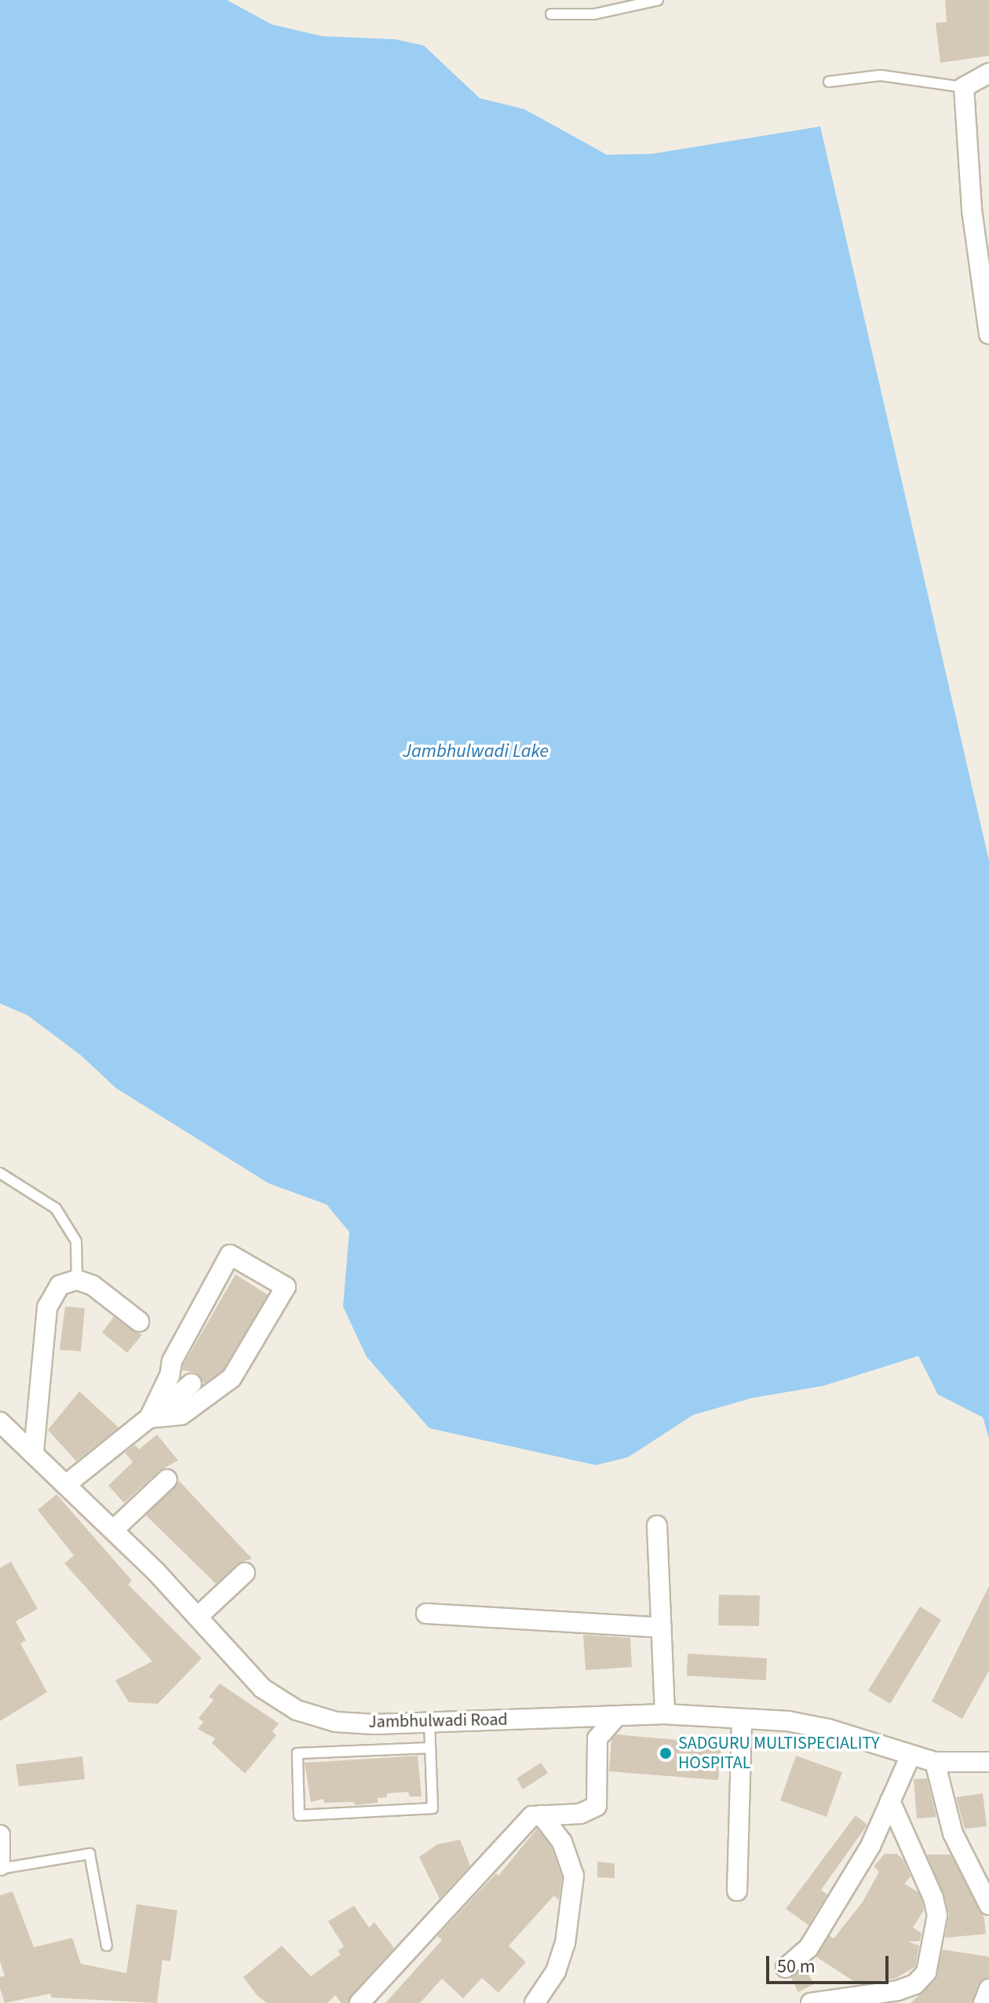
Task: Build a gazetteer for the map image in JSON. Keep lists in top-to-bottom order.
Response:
{
  "streets": {
    "street": ["Jambhulwadi Road"]
  },
  "water": ["Jambhulwadi Lake"],
  "places": ["SADGURU MULTISPECIALITY HOSPITAL"],
  "scale_bar": "50 m"
}
